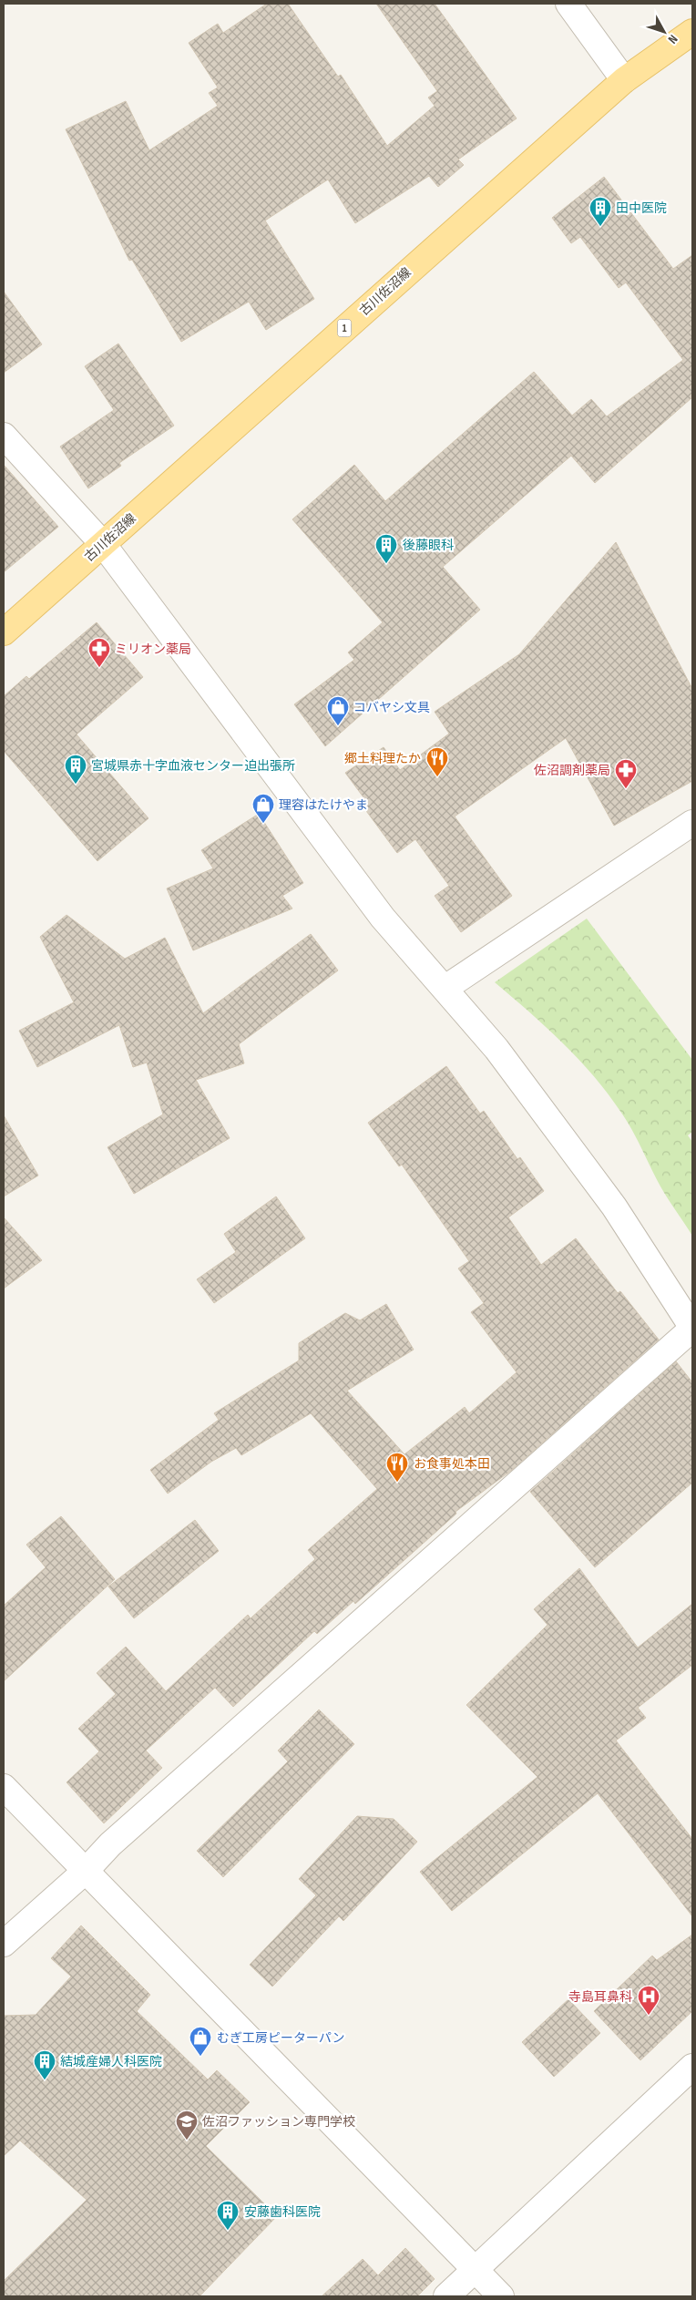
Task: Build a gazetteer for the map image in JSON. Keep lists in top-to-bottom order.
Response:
{
  "streets": {
    "main road": ["古川佐沼線", "1"]
  },
  "places": {
    "building": [
      "田中医院",
      "後藤眼科",
      "宮城県赤十字血液センター迫出張所",
      "結城産婦人科医院",
      "安藤歯科医院"
    ],
    "pharmacy": ["ミリオン薬局", "佐沼調剤薬局"],
    "shop": ["コバヤシ文具", "理容はたけやま", "むぎ工房ピーターパン"],
    "restaurant": ["郷土料理たか", "お食事処本田"],
    "hospital": ["寺島耳鼻科"],
    "school or university": ["佐沼ファッション専門学校"]
  },
  "north": "bottom right"
}
